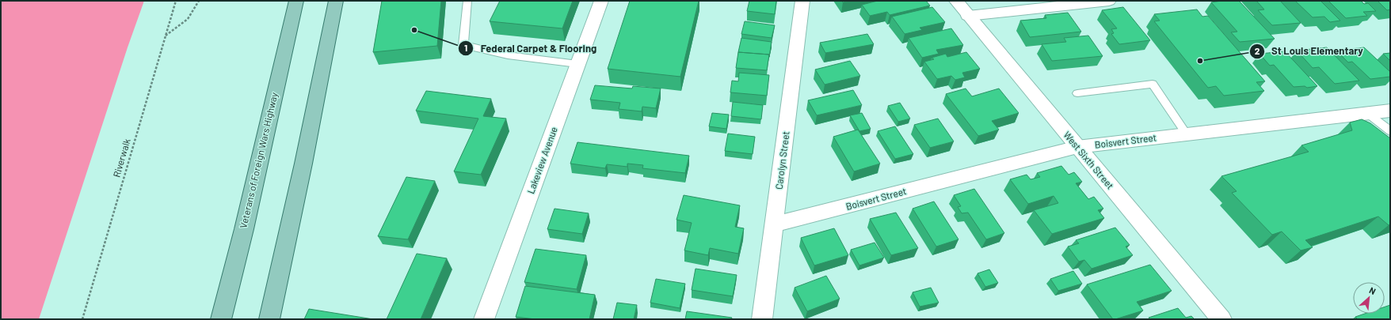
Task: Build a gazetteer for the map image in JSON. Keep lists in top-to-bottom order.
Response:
{
  "streets": {
    "main road": ["Veterans of Foreign Wars Highway"],
    "street": [
      "Boisvert Street",
      "Lakeview Avenue",
      "Carolyn Street",
      "West Sixth Street"
    ],
    "path": ["Riverwalk"]
  },
  "crossings": [
    ["Boisvert Street", "Carolyn Street"],
    ["Boisvert Street", "West Sixth Street"]
  ],
  "places": ["Federal Carpet & Flooring", "St Louis Elementary"],
  "north": "top right"
}
